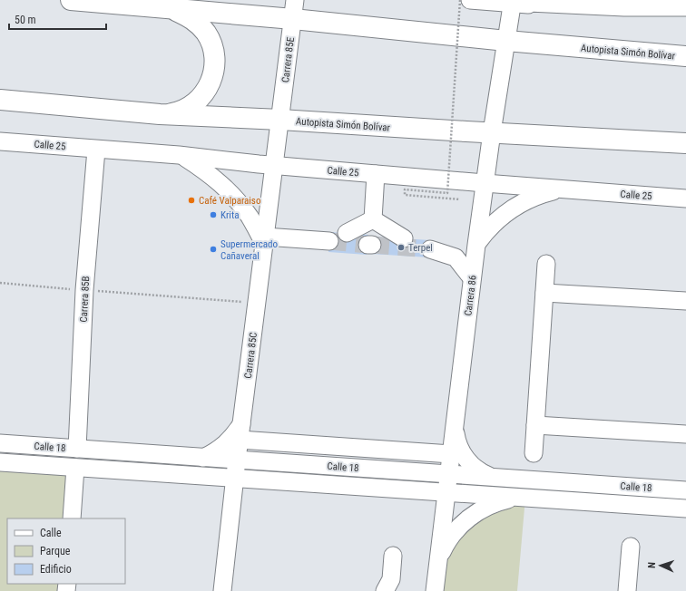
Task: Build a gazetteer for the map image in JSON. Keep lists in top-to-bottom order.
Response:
{
  "streets": {
    "highway": ["Autopista Simón Bolívar"],
    "street": [
      "Carrera 85E",
      "Calle 25",
      "Carrera 86",
      "Carrera 85B",
      "Carrera 85C",
      "Calle 18"
    ]
  },
  "crossings": [
    ["Autopista Simón Bolívar", "Carrera 85E"],
    ["Autopista Simón Bolívar", "Carrera 86"],
    ["Autopista Simón Bolívar", "Carrera 85C"],
    ["Carrera 85E", "Carrera 85C"],
    ["Calle 25", "Carrera 86"],
    ["Calle 25", "Carrera 85B"],
    ["Calle 25", "Carrera 85C"],
    ["Carrera 86", "Calle 18"],
    ["Carrera 85B", "Calle 18"],
    ["Carrera 85C", "Calle 18"]
  ],
  "places": [
    "Café Valparaiso",
    "Krita",
    "Terpel",
    "Supermercado Cañaveral"
  ],
  "legend": ["Calle", "Parque", "Edificio"],
  "scale_bar": "50 m",
  "north": "left"
}
